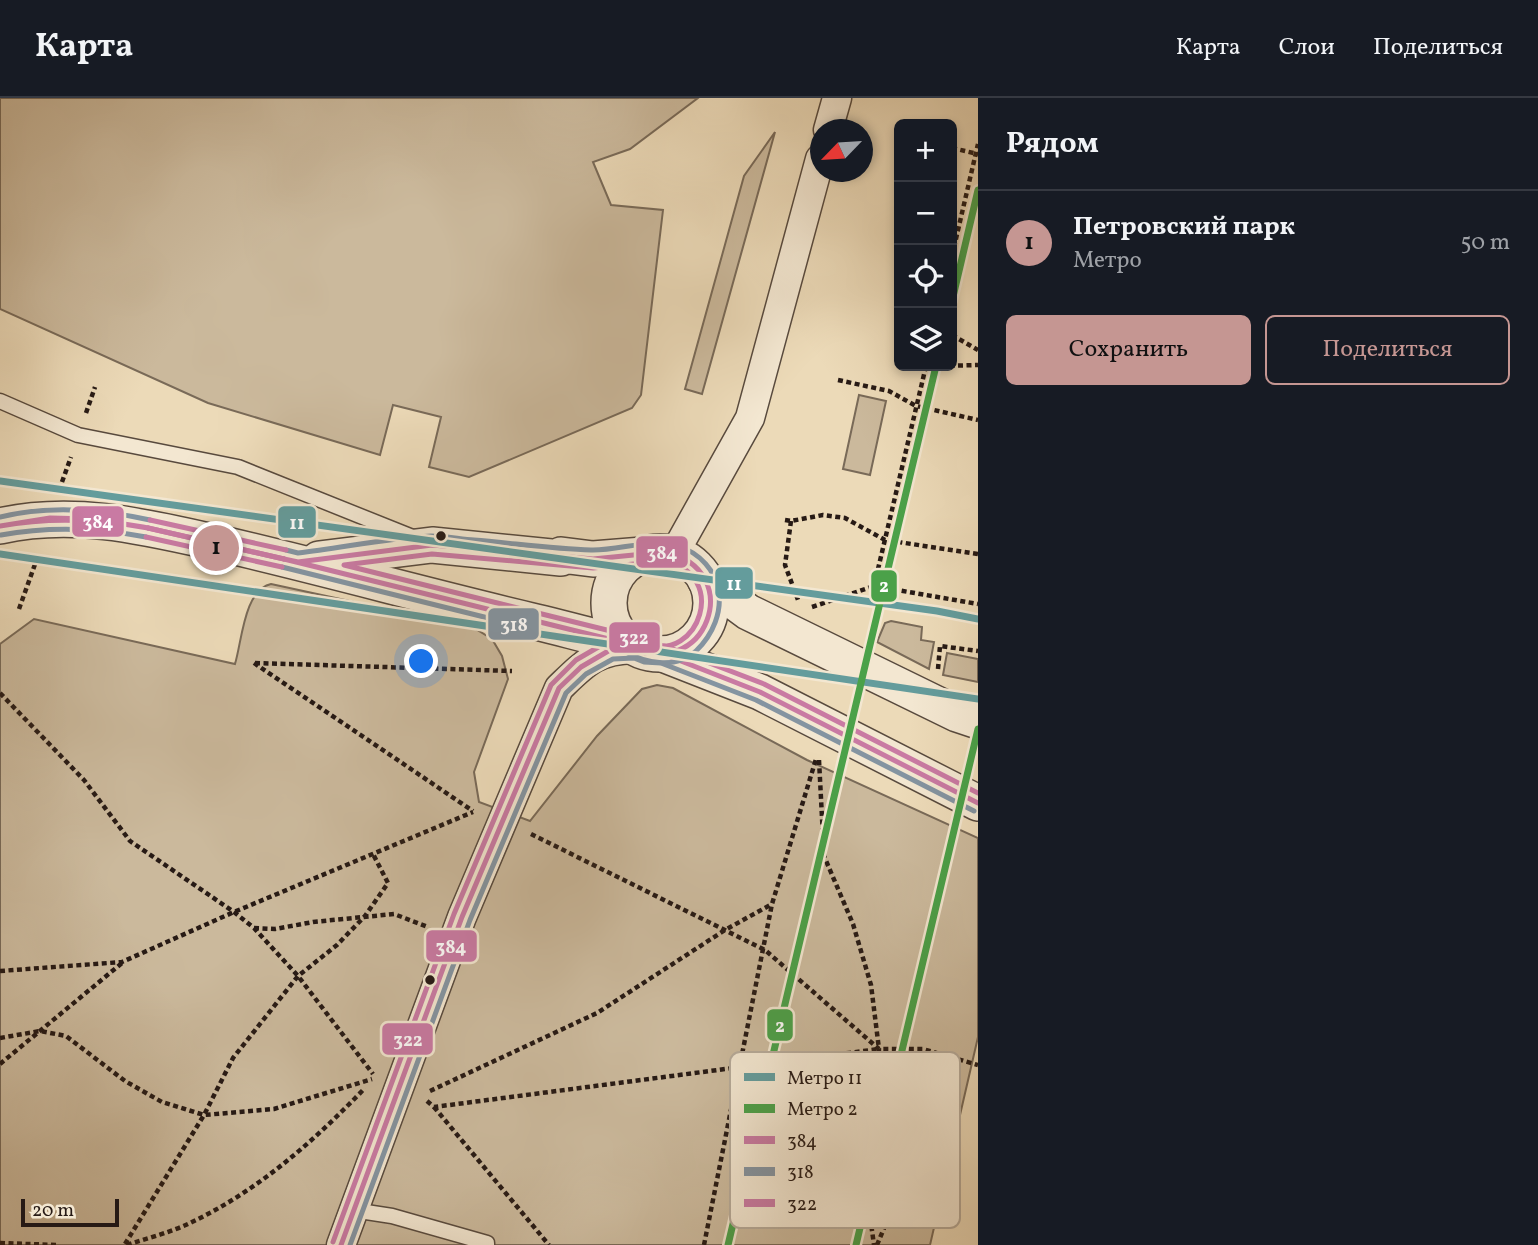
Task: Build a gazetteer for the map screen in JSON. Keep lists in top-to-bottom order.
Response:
{
  "lines": [
    "metro line 2",
    "metro line 11",
    "transit line 318",
    "transit line 384",
    "transit line 322"
  ],
  "legend": [
    "Метро 11",
    "Метро 2",
    "384",
    "318",
    "322"
  ],
  "scale_bar": "20 m",
  "north": "bottom left",
  "page": {
    "header": "Карта",
    "nav": ["Карта", "Слои", "Поделиться"],
    "heading": "Рядом",
    "map_buttons": ["+", "−"],
    "list": [
      {
        "mark": "1",
        "name": "Петровский парк",
        "note": "Метро",
        "value": "50 m"
      }
    ],
    "buttons": ["Сохранить", "Поделиться"],
    "pins": "1",
    "scale": "20 m"
  }
}
